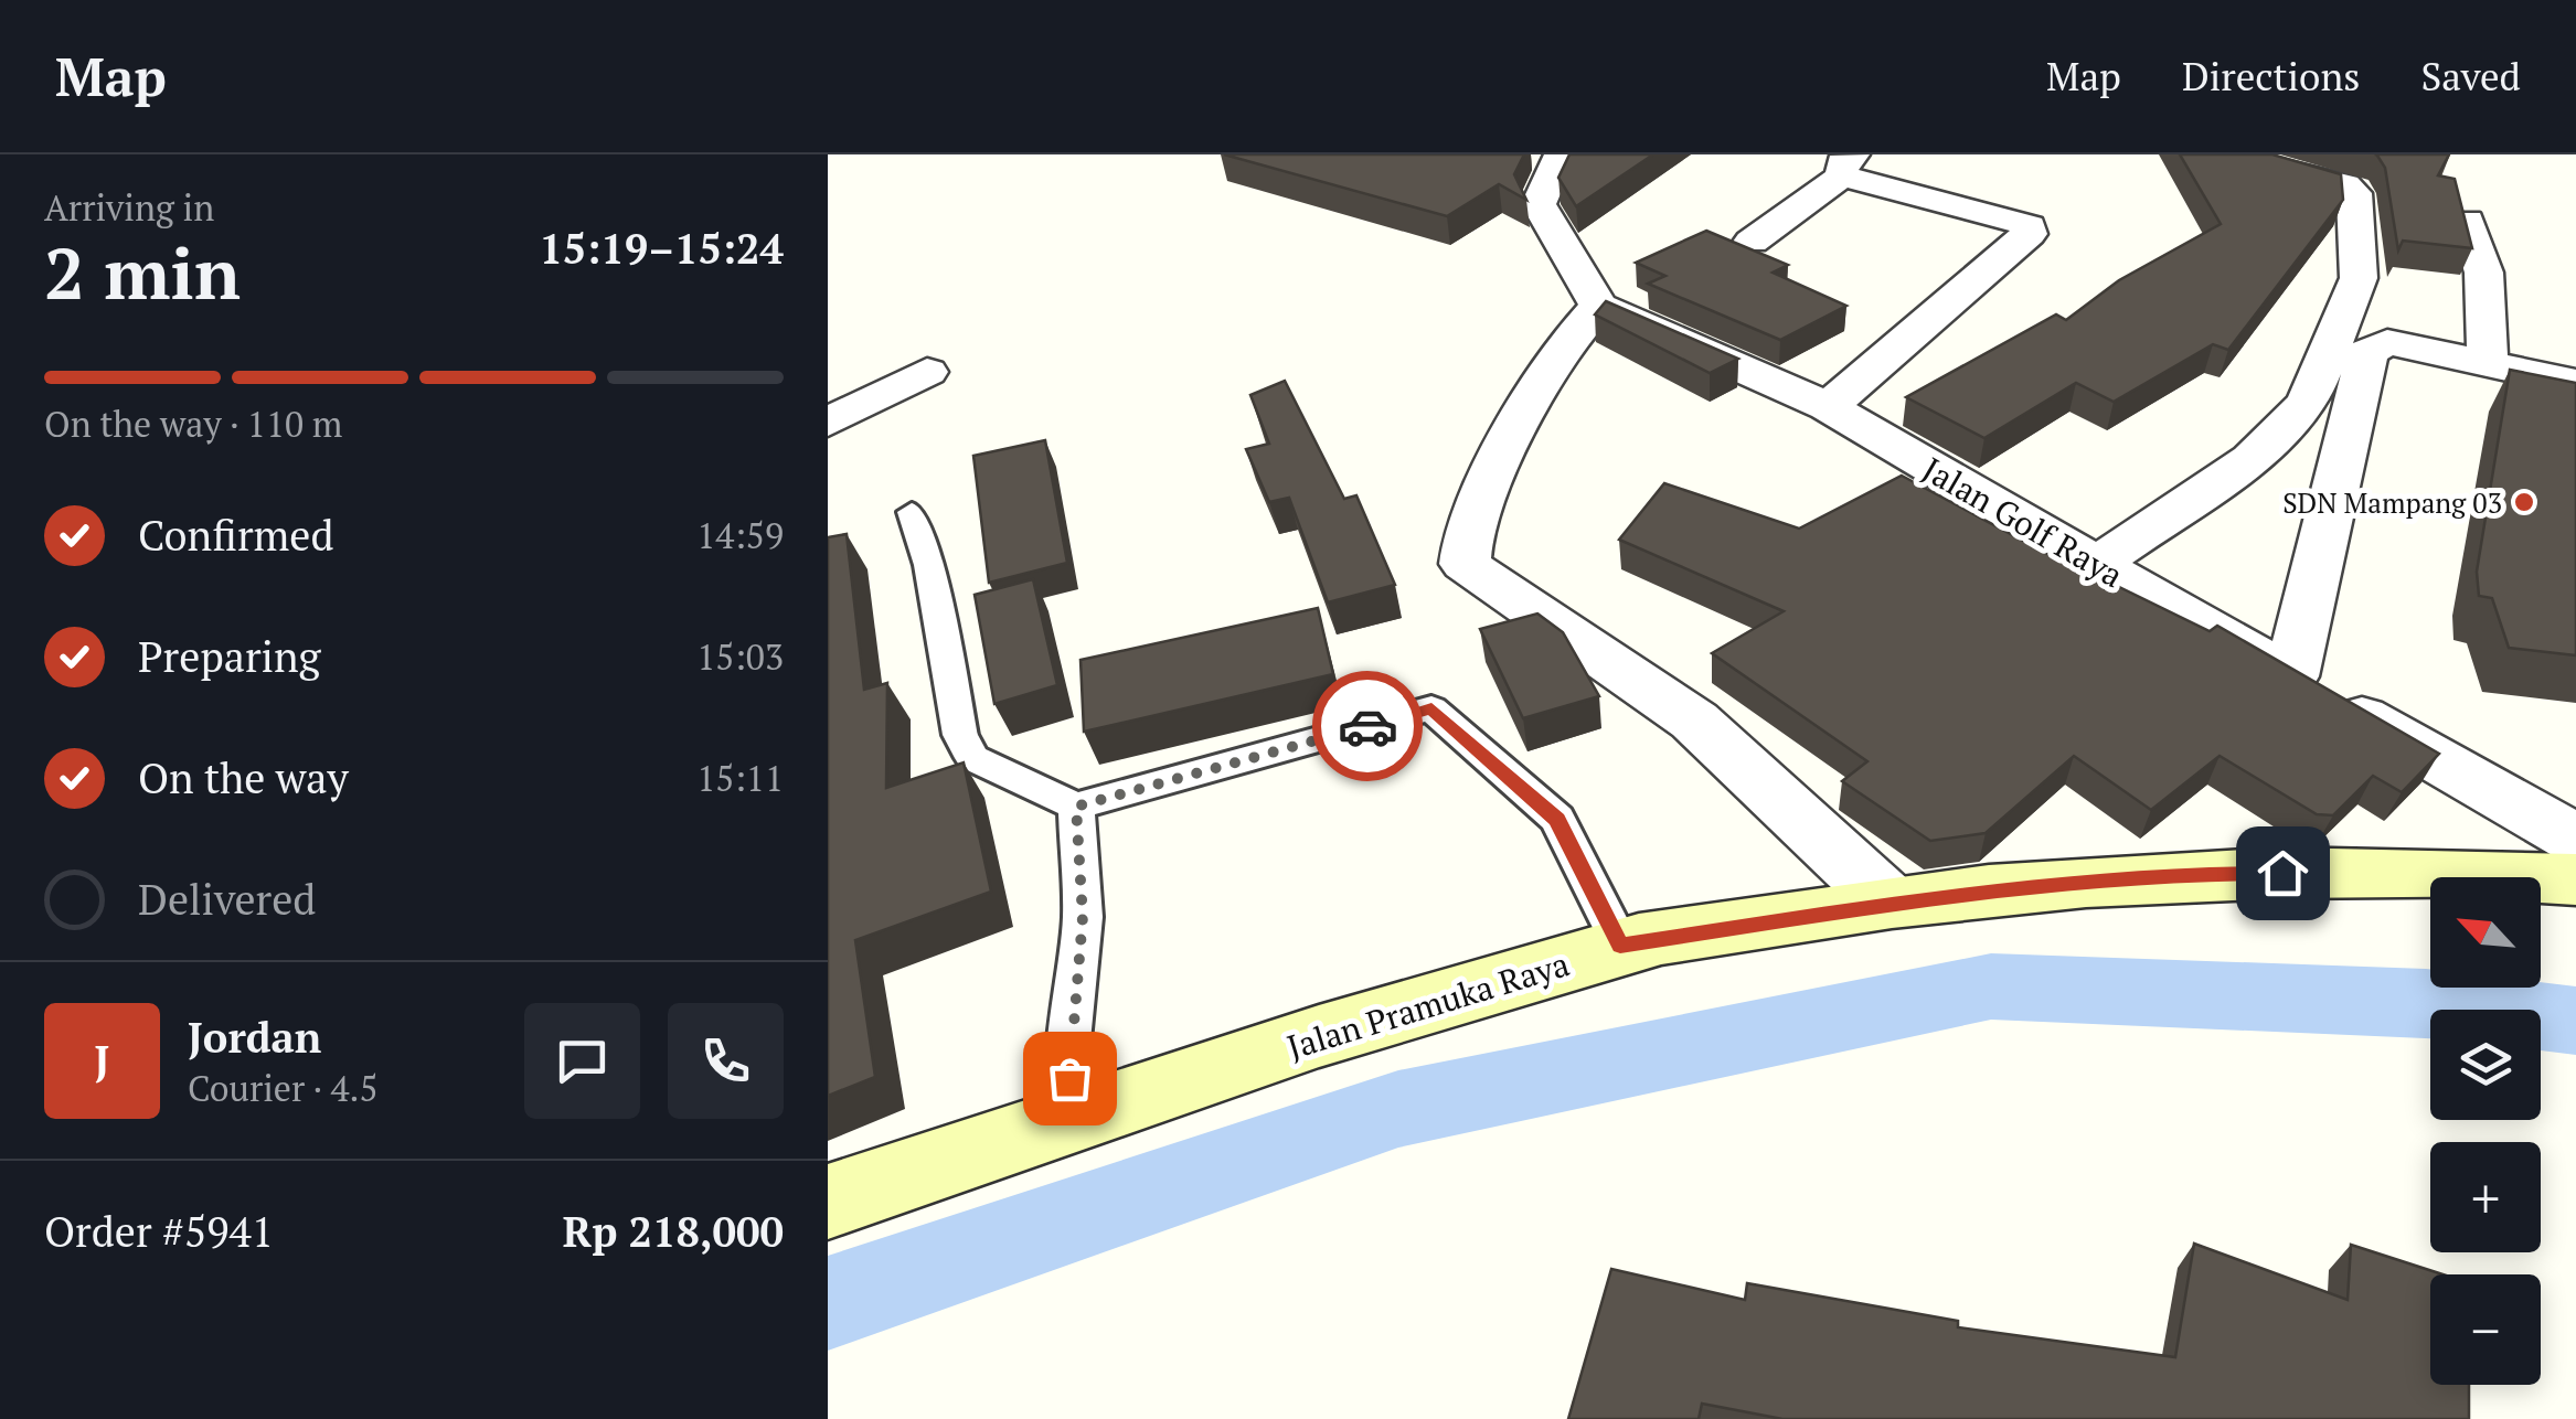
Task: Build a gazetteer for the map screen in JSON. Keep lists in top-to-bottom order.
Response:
{
  "streets": {
    "street": ["Jalan Golf Raya", "Jalan Pramuka Raya"]
  },
  "places": ["SDN Mampang 03"],
  "north": "top left",
  "page": {
    "header": "Map",
    "nav": ["Map", "Directions", "Saved"],
    "heading": ["2 min", "Arriving in", "15:19–15:24"],
    "panel": [
      "Jordan",
      "Courier · 4.5",
      "Order #5941",
      "Rp 218,000"
    ],
    "bar": "On the way · 110 m",
    "list": [
      ["Confirmed", "14:59"],
      ["Preparing", "15:03"],
      ["On the way", "15:11"],
      "Delivered"
    ],
    "map_buttons": ["+", "−"],
    "round": "J"
  }
}
